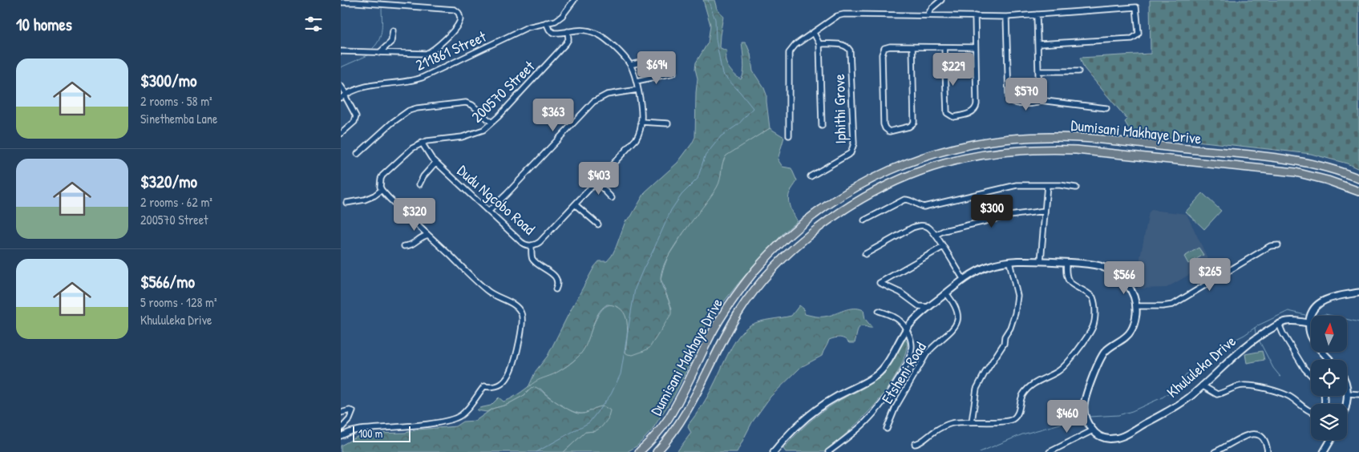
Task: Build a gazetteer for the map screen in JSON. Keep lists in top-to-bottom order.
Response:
{
  "streets": {
    "main road": ["Dumisani Makhaye Drive"],
    "street": [
      "211861 Street",
      "200570 Street",
      "Iphithi Grove",
      "Dudu Ngcobo Road",
      "Khululeka Drive",
      "Etsheni Road"
    ]
  },
  "crossings": [
    ["211861 Street", "Dudu Ngcobo Road"],
    ["200570 Street", "Dudu Ngcobo Road"]
  ],
  "scale_bar": "100 m",
  "north": "top",
  "page": {
    "heading": "10 homes",
    "list": [
      {
        "name": "$300/mo",
        "note": "2 rooms · 58 m² · Sinethemba Lane"
      },
      {
        "name": "$320/mo",
        "note": "2 rooms · 62 m² · 200570 Street"
      },
      {
        "name": "$566/mo",
        "note": "5 rooms · 128 m² · Khululeka Drive"
      }
    ],
    "price": [
      "$694",
      "$229",
      "$570",
      "$363",
      "$403",
      "$300",
      "$320",
      "$265",
      "$566",
      "$460"
    ],
    "scale": "100 m"
  }
}
